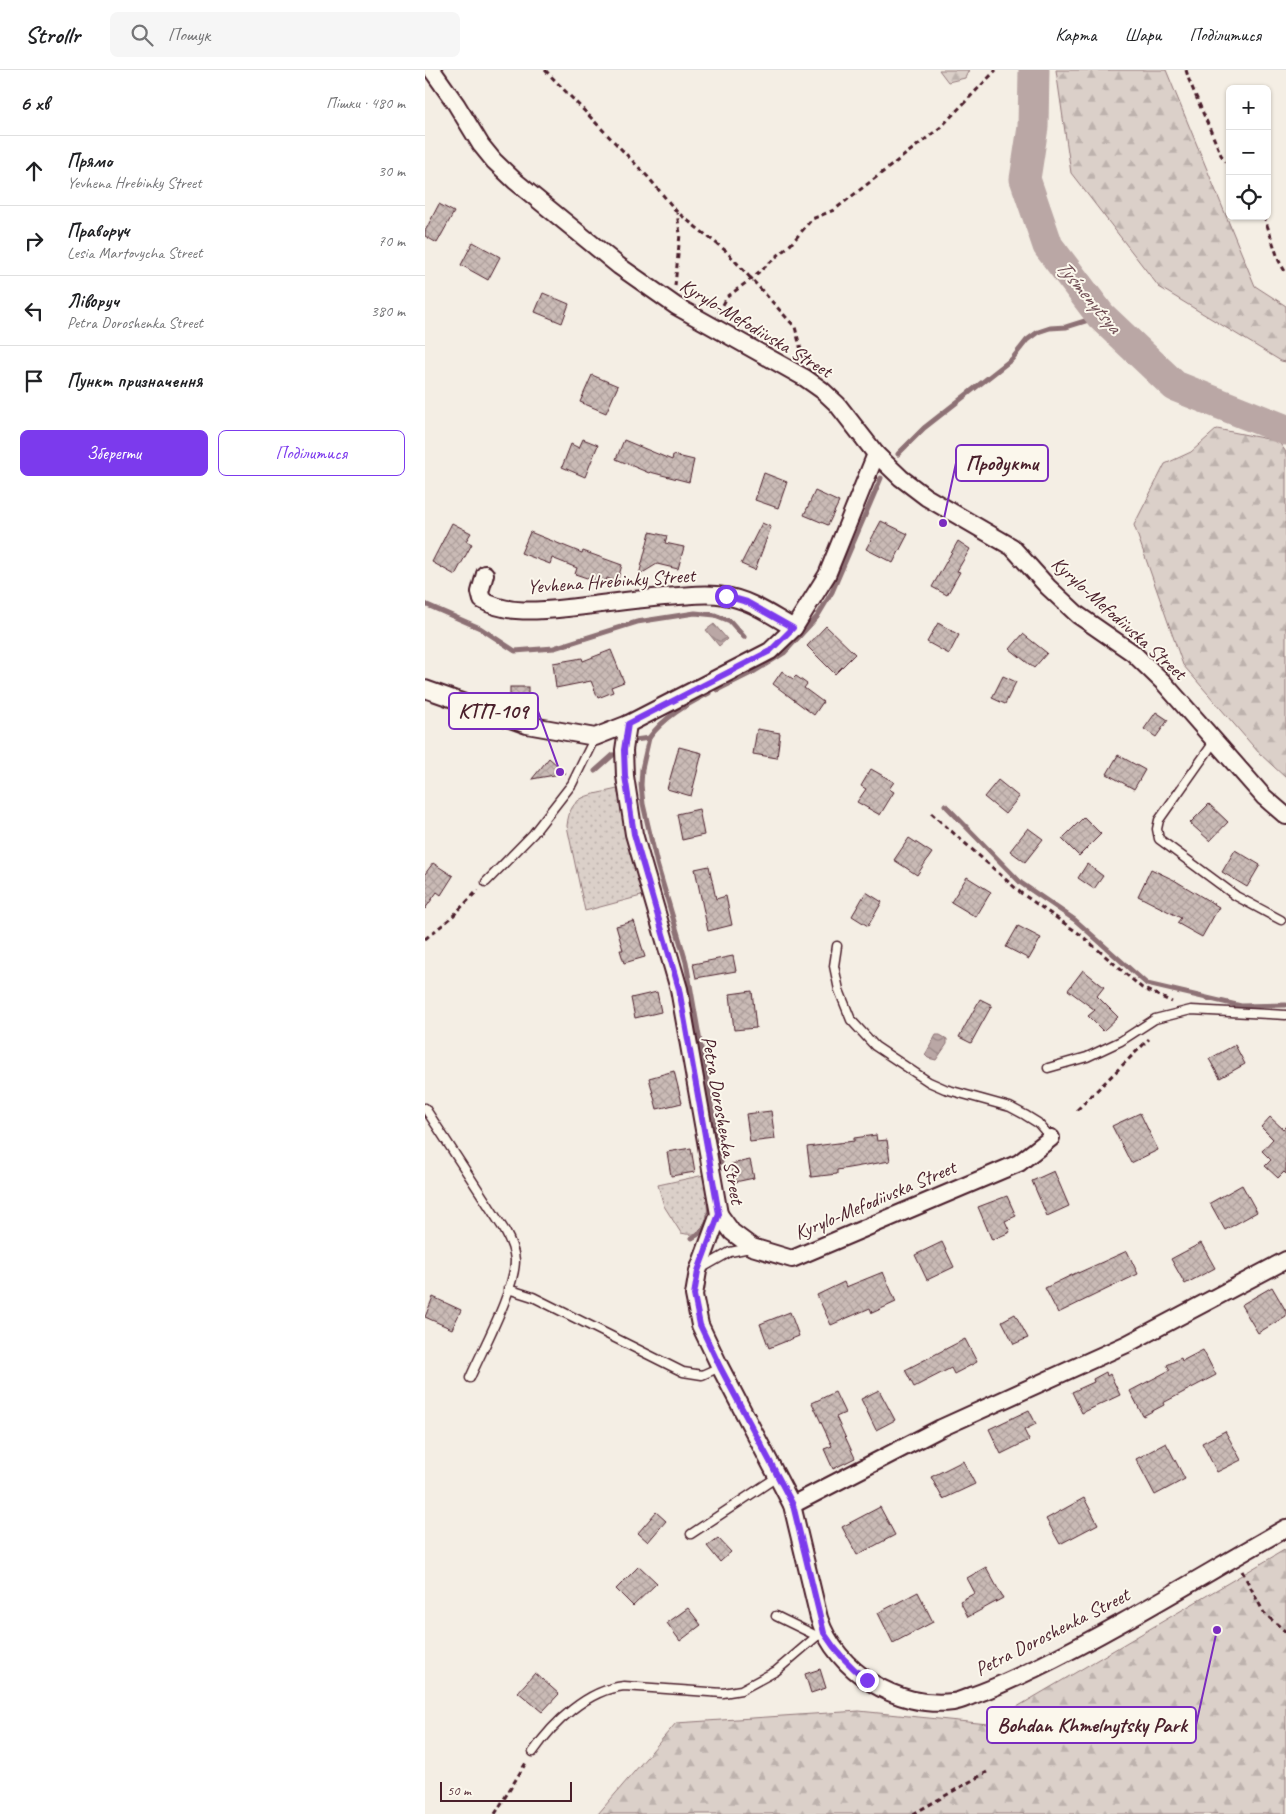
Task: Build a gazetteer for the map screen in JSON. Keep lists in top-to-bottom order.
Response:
{
  "streets": {
    "street": ["Kyrylo-Mefodiivska Street", "Yevhena Hrebinky Street", "Petra Doroshenka Street"]
  },
  "crossings": [
    ["Kyrylo-Mefodiivska Street", "Petra Doroshenka Street"]
  ],
  "water": ["Tyśmenytsya"],
  "places": ["Продукти", "КТП-109", "Bohdan Khmelnytsky Park"],
  "scale_bar": "50 m",
  "page": {
    "header": "Strollr",
    "search": "Пошук",
    "nav": ["Карта", "Шари", "Поділитися"],
    "heading": ["6 хв", "Пішки · 480 m"],
    "map_buttons": ["+", "−"],
    "list": [
      ["Прямо", "Yevhena Hrebinky Street", "30 m"],
      ["Праворуч", "Lesia Martovycha Street", "70 m"],
      ["Ліворуч", "Petra Doroshenka Street", "380 m"],
      "Пункт призначення"
    ],
    "buttons": ["Зберегти", "Поділитися"],
    "scale": "50 m"
  }
}
